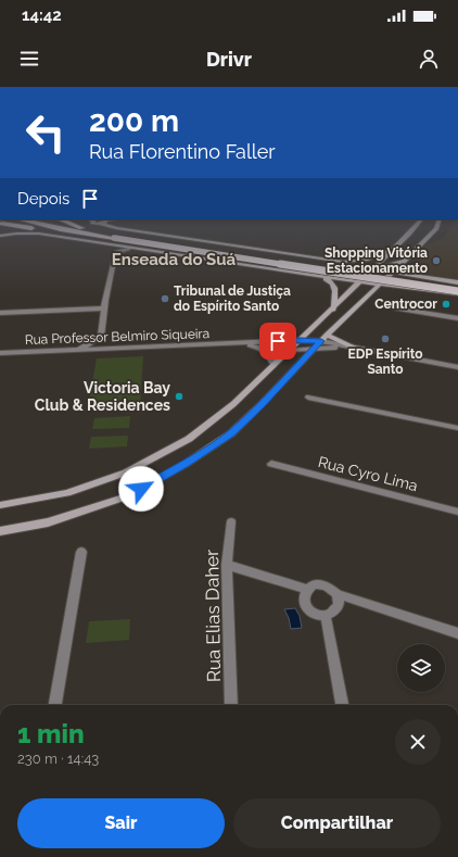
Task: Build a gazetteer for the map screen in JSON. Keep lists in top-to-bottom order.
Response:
{
  "streets": {
    "street": ["Rua Professor Belmiro Siqueira", "Rua Cyro Lima", "Rua Elias Daher"]
  },
  "districts": ["Enseada do Suá"],
  "places": [
    "Shopping Vitória Estacionamento",
    "Tribunal de Justiça do Espírito Santo",
    "Centrocor",
    "EDP Espírito Santo",
    "Victoria Bay Club & Residences"
  ],
  "page": {
    "status": "14:42",
    "header": "Drivr",
    "turn": ["200 m", "Rua Florentino Faller"],
    "then": "Depois",
    "heading": ["1 min", "230 m · 14:43"],
    "buttons": ["Sair", "Compartilhar"]
  }
}
